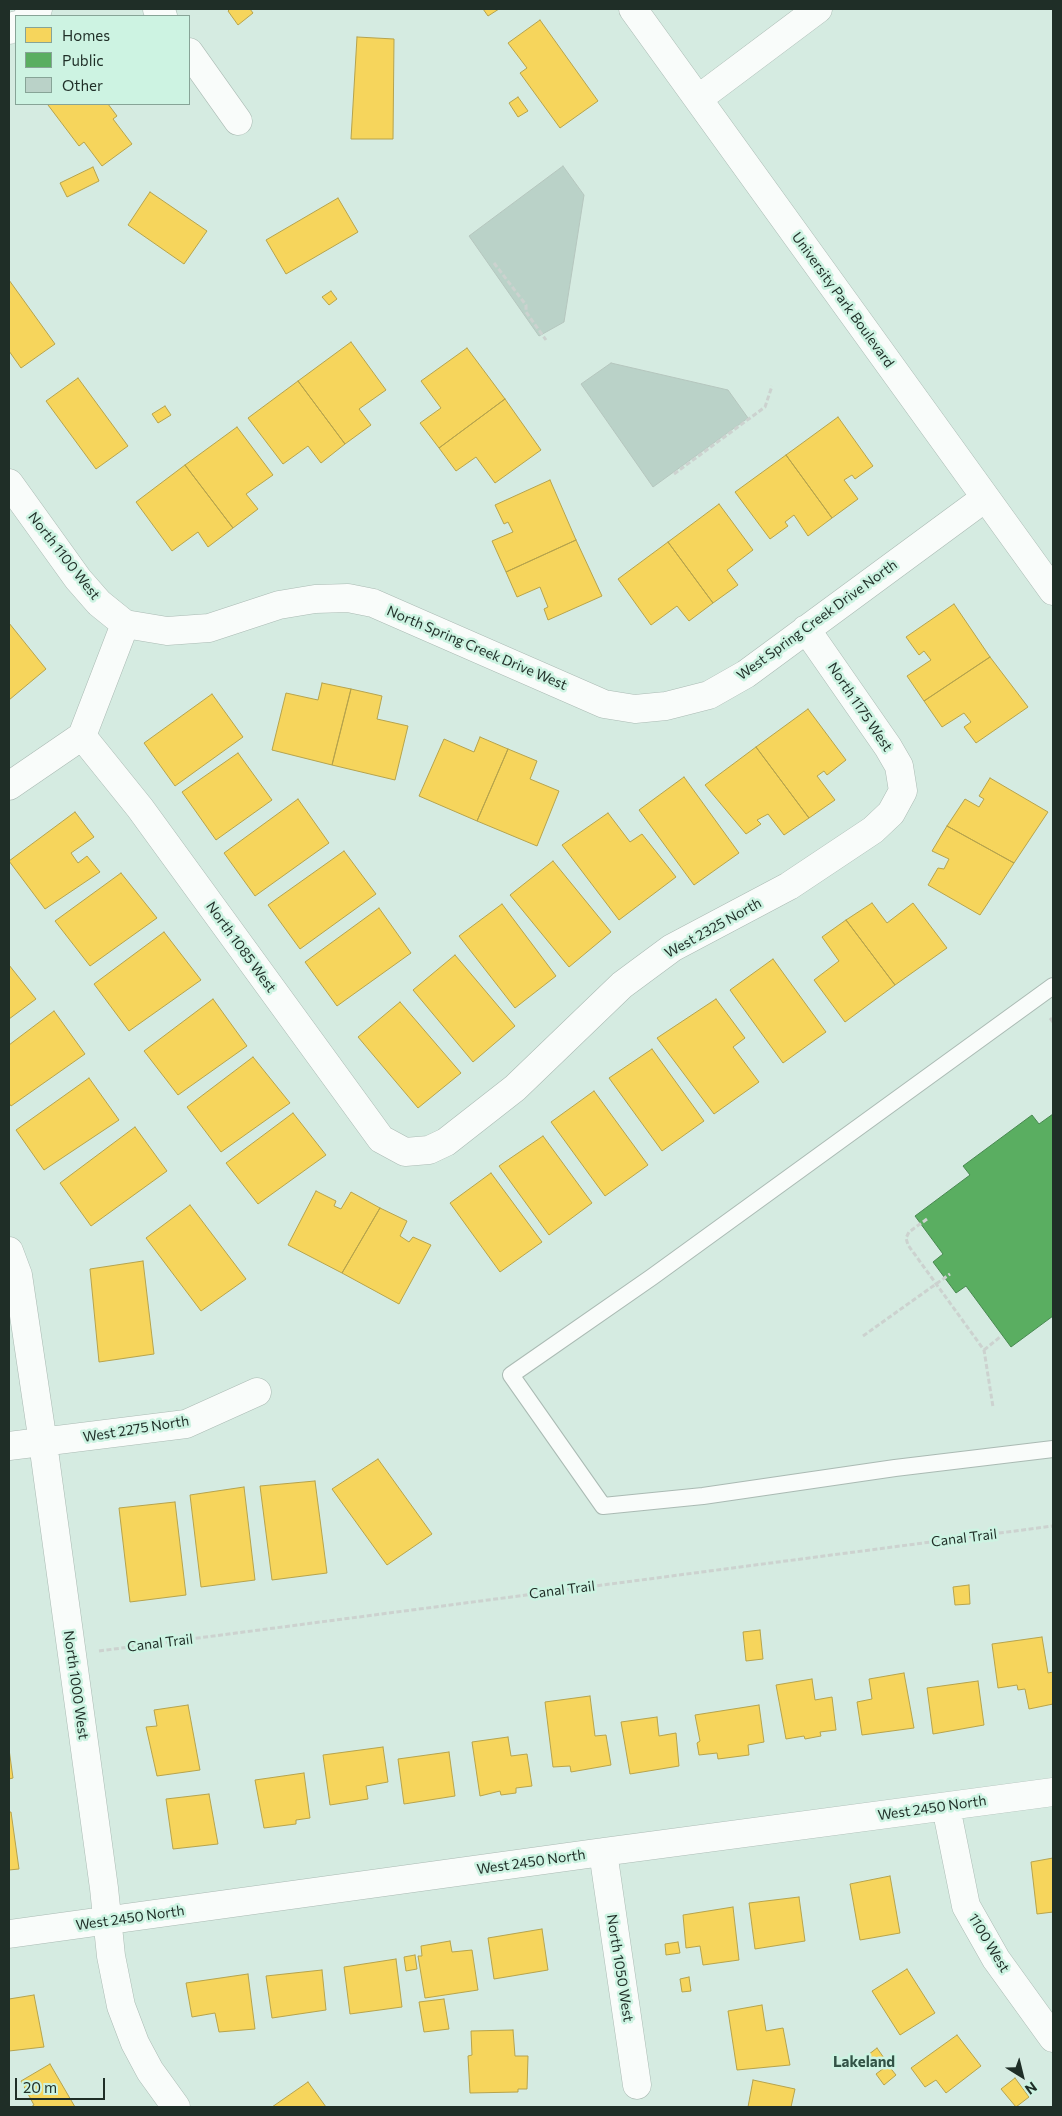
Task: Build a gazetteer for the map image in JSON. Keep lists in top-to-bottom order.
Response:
{
  "streets": {
    "street": [
      "University Park Boulevard",
      "North 1100 West",
      "West Spring Creek Drive North",
      "North Spring Creek Drive West",
      "North 1175 West",
      "West 2325 North",
      "North 1085 West",
      "West 2275 North",
      "North 1000 West",
      "West 2450 North",
      "1100 West",
      "North 1050 West"
    ],
    "path": ["Canal Trail"]
  },
  "crossings": [
    ["University Park Boulevard", "West Spring Creek Drive North"],
    ["North 1100 West", "North Spring Creek Drive West"],
    ["West Spring Creek Drive North", "North Spring Creek Drive West"],
    ["West Spring Creek Drive North", "North 1175 West"],
    ["North 1175 West", "West 2325 North"],
    ["West 2325 North", "North 1085 West"],
    ["West 2275 North", "North 1000 West"],
    ["Canal Trail", "North 1000 West"],
    ["North 1000 West", "West 2450 North"],
    ["West 2450 North", "1100 West"],
    ["West 2450 North", "North 1050 West"]
  ],
  "districts": ["Lakeland"],
  "legend": ["Homes", "Public", "Other"],
  "scale_bar": "20 m",
  "north": "bottom right"
}
